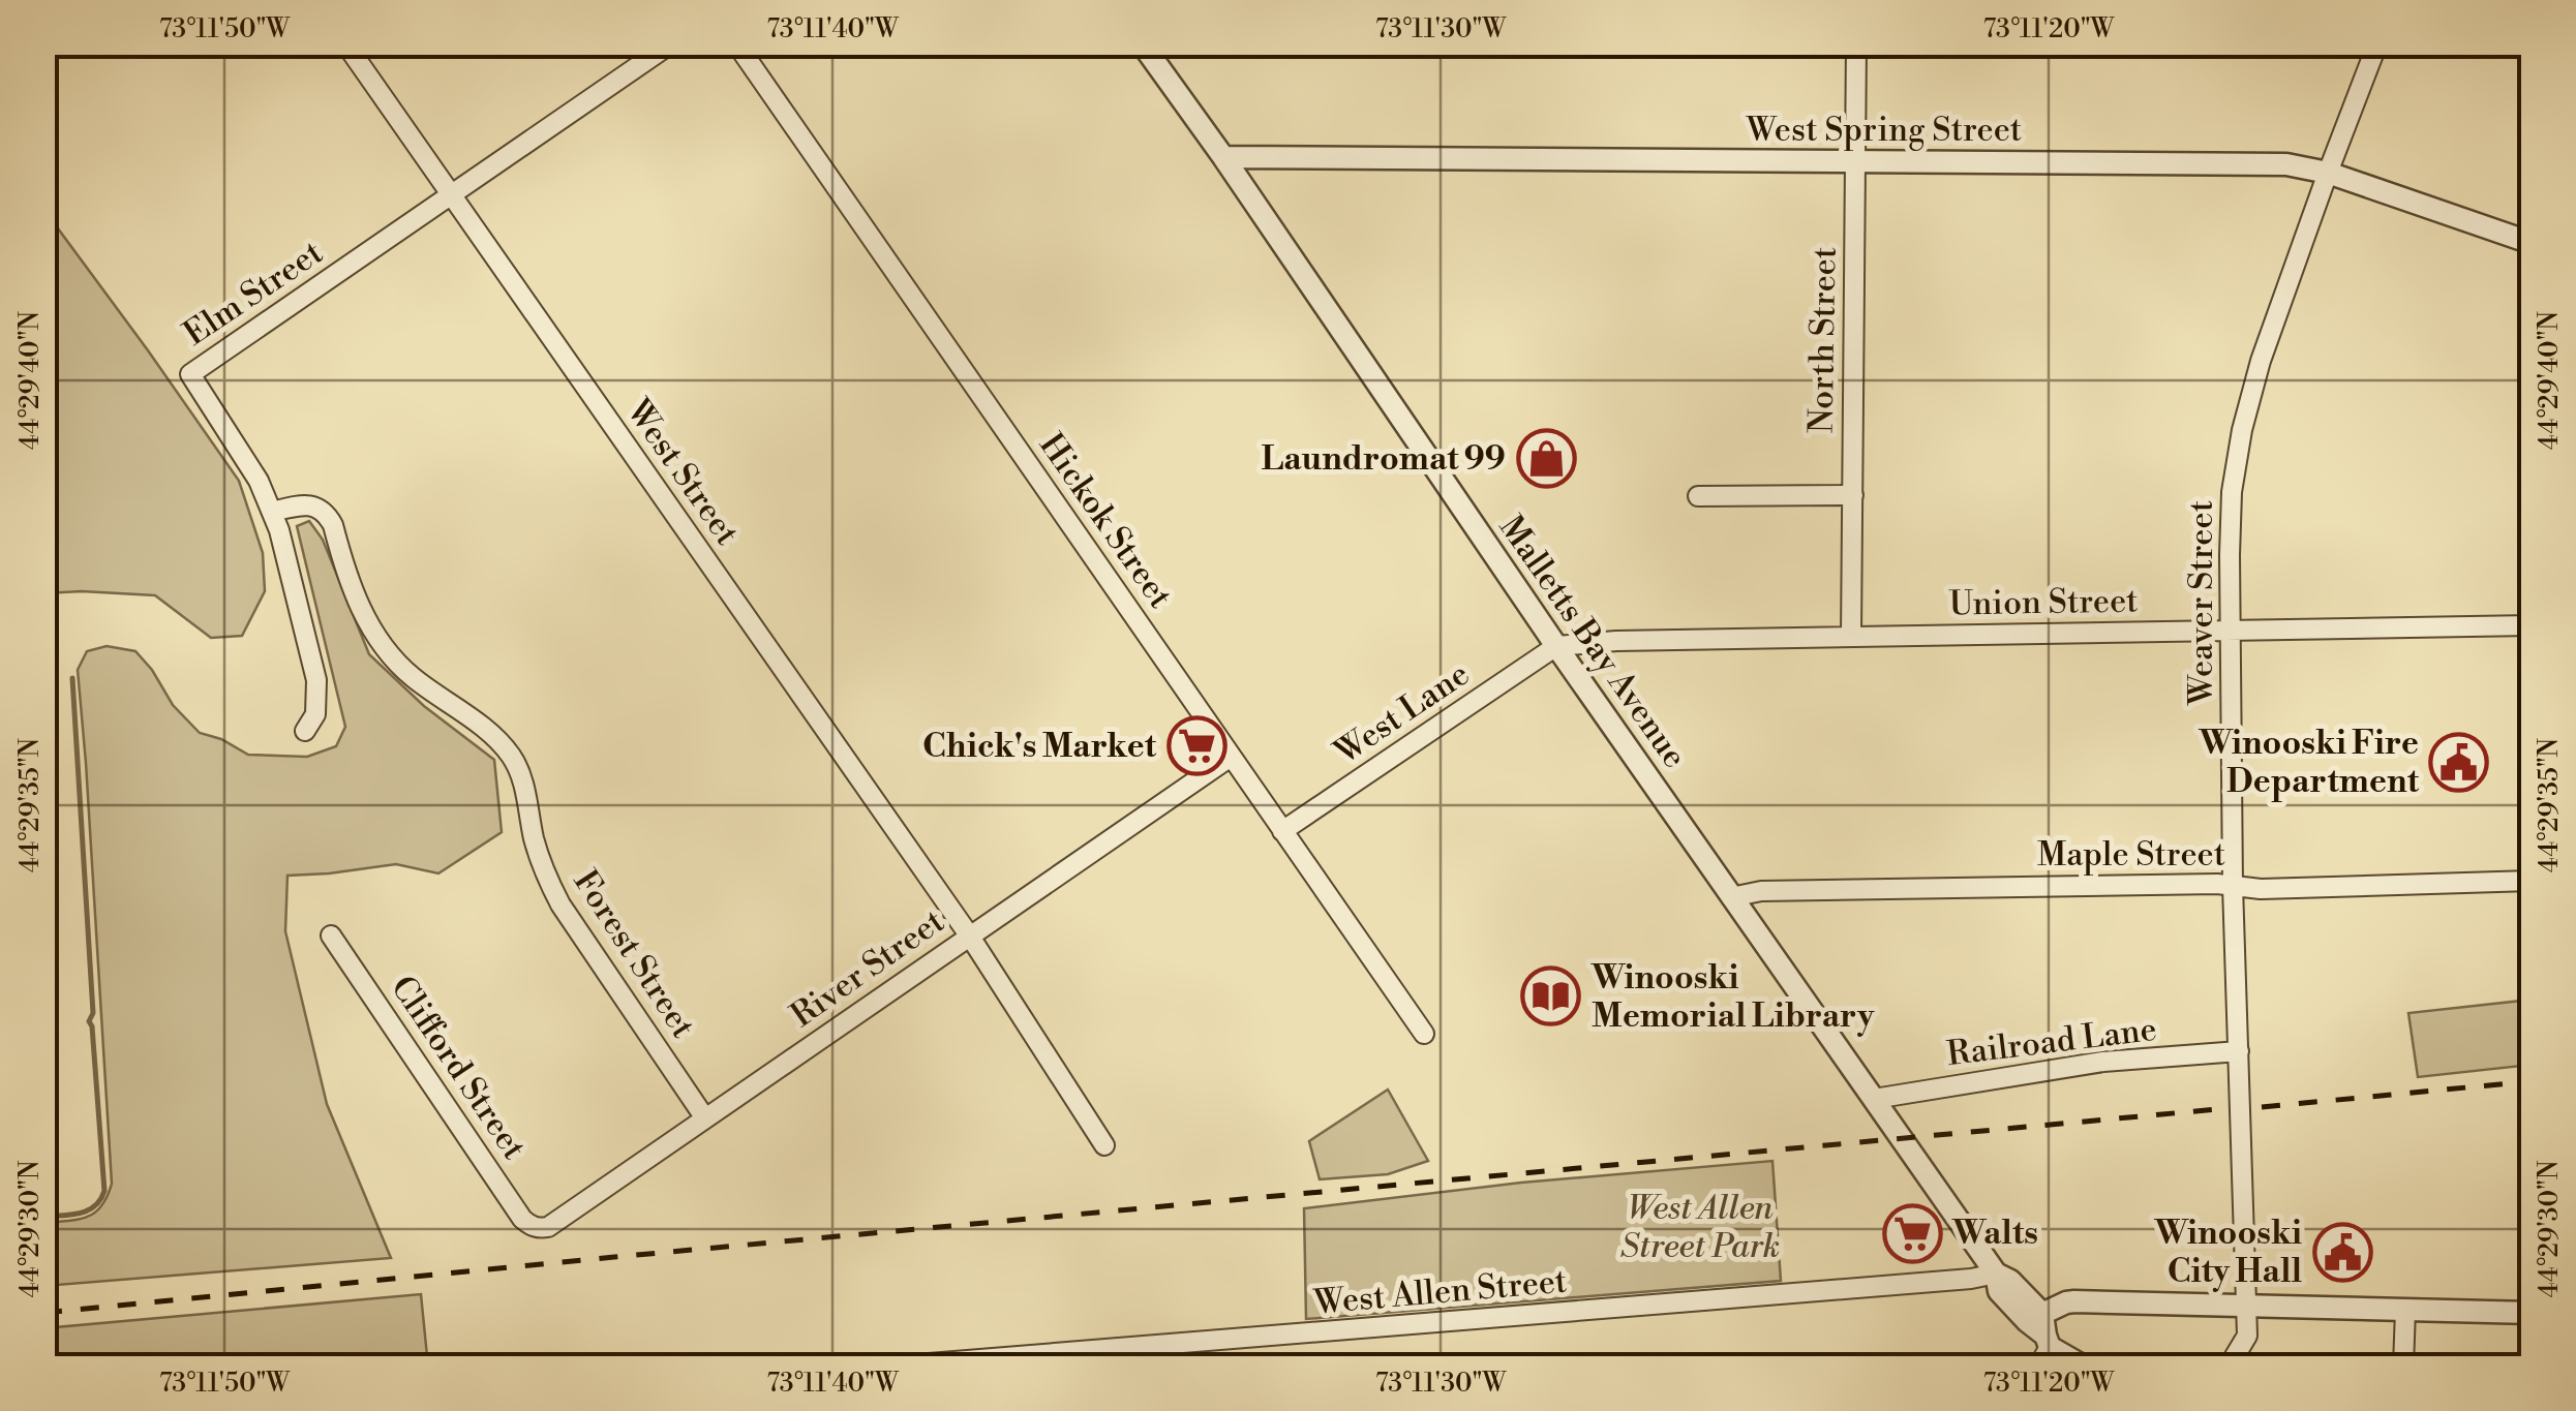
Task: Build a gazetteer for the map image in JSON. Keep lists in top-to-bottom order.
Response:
{
  "streets": {
    "street": [
      "West Spring Street",
      "Elm Street",
      "North Street",
      "West Street",
      "Hickok Street",
      "Union Street",
      "Weaver Street",
      "Malletts Bay Avenue",
      "West Lane",
      "Maple Street",
      "Forest Street",
      "River Street",
      "Railroad Lane",
      "Clifford Street",
      "West Allen Street"
    ]
  },
  "crossings": [
    ["West Spring Street", "North Street"],
    ["West Spring Street", "Weaver Street"],
    ["West Spring Street", "Malletts Bay Avenue"],
    ["Elm Street", "West Street"],
    ["Elm Street", "Forest Street"],
    ["North Street", "Union Street"],
    ["West Street", "River Street"],
    ["Hickok Street", "West Lane"],
    ["Hickok Street", "River Street"],
    ["Union Street", "Weaver Street"],
    ["Union Street", "Malletts Bay Avenue"],
    ["Union Street", "West Lane"],
    ["Weaver Street", "Maple Street"],
    ["Weaver Street", "Railroad Lane"],
    ["Malletts Bay Avenue", "West Lane"],
    ["Malletts Bay Avenue", "Maple Street"],
    ["Malletts Bay Avenue", "Railroad Lane"],
    ["Malletts Bay Avenue", "West Allen Street"],
    ["Forest Street", "River Street"],
    ["River Street", "Clifford Street"]
  ],
  "parks": ["West Allen Street Park"],
  "places": {
    "shop": ["Laundromat 99"],
    "supermarket": ["Chick's Market", "Walts"],
    "public building": ["Winooski Fire Department", "Winooski City Hall"],
    "library": ["Winooski Memorial Library"]
  },
  "coordinates": [
    "73°11'50\"W",
    "73°11'40\"W",
    "73°11'30\"W",
    "73°11'20\"W",
    "44°29'40\"N",
    "44°29'35\"N",
    "44°29'30\"N"
  ]
}
